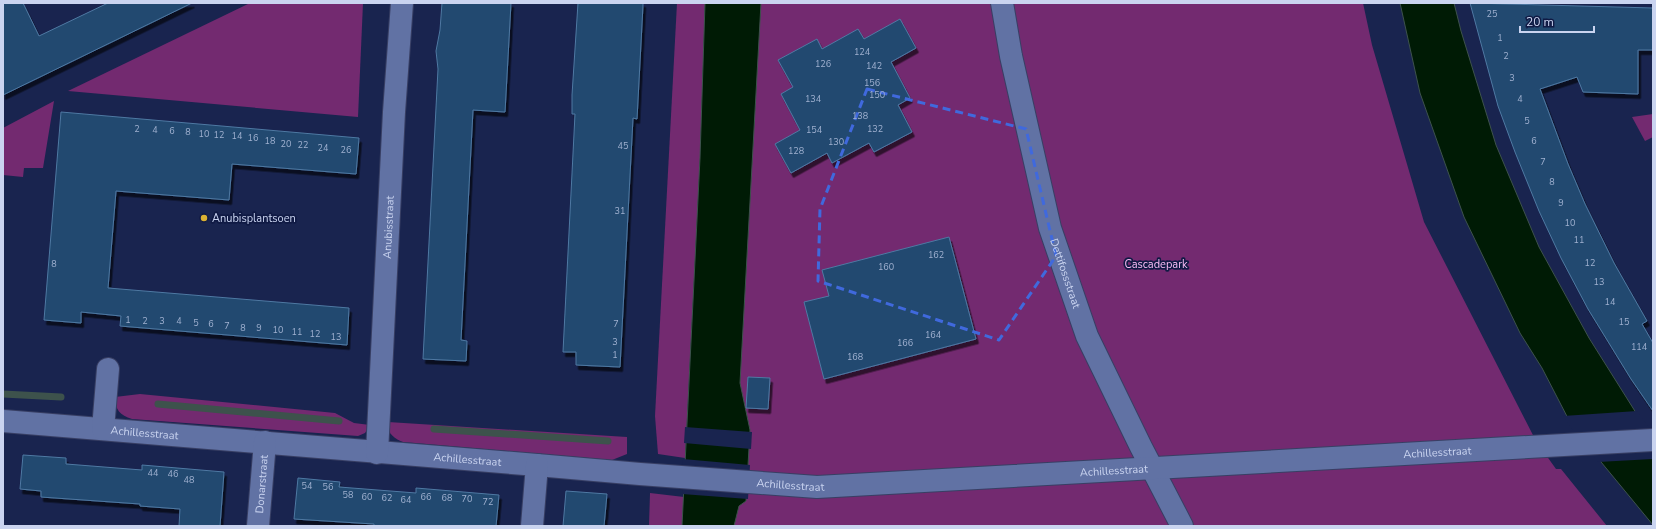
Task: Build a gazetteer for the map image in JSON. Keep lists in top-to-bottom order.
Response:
{
  "streets": {
    "street": [
      "Anubisstraat",
      "Dettifossstraat",
      "Achillesstraat",
      "Donarstraat"
    ]
  },
  "crossings": [
    ["Anubisstraat", "Achillesstraat"],
    ["Dettifossstraat", "Achillesstraat"],
    ["Achillesstraat", "Donarstraat"]
  ],
  "parks": ["Cascadepark"],
  "places": ["Anubisplantsoen"],
  "house_numbers": [
    "25",
    "1",
    "124",
    "2",
    "126",
    "142",
    "3",
    "156",
    "150",
    "134",
    "4",
    "138",
    "5",
    "2",
    "132",
    "4",
    "154",
    "6",
    "8",
    "10",
    "12",
    "14",
    "16",
    "18",
    "6",
    "130",
    "20",
    "22",
    "45",
    "24",
    "26",
    "128",
    "7",
    "8",
    "9",
    "31",
    "10",
    "11",
    "162",
    "12",
    "8",
    "160",
    "13",
    "14",
    "1",
    "2",
    "3",
    "4",
    "15",
    "5",
    "6",
    "7",
    "7",
    "8",
    "9",
    "10",
    "11",
    "12",
    "164",
    "13",
    "3",
    "166",
    "114",
    "1",
    "168",
    "44",
    "46",
    "48",
    "54",
    "56",
    "58",
    "60",
    "66",
    "62",
    "68",
    "70",
    "64",
    "72"
  ],
  "scale_bar": "20 m"
}
